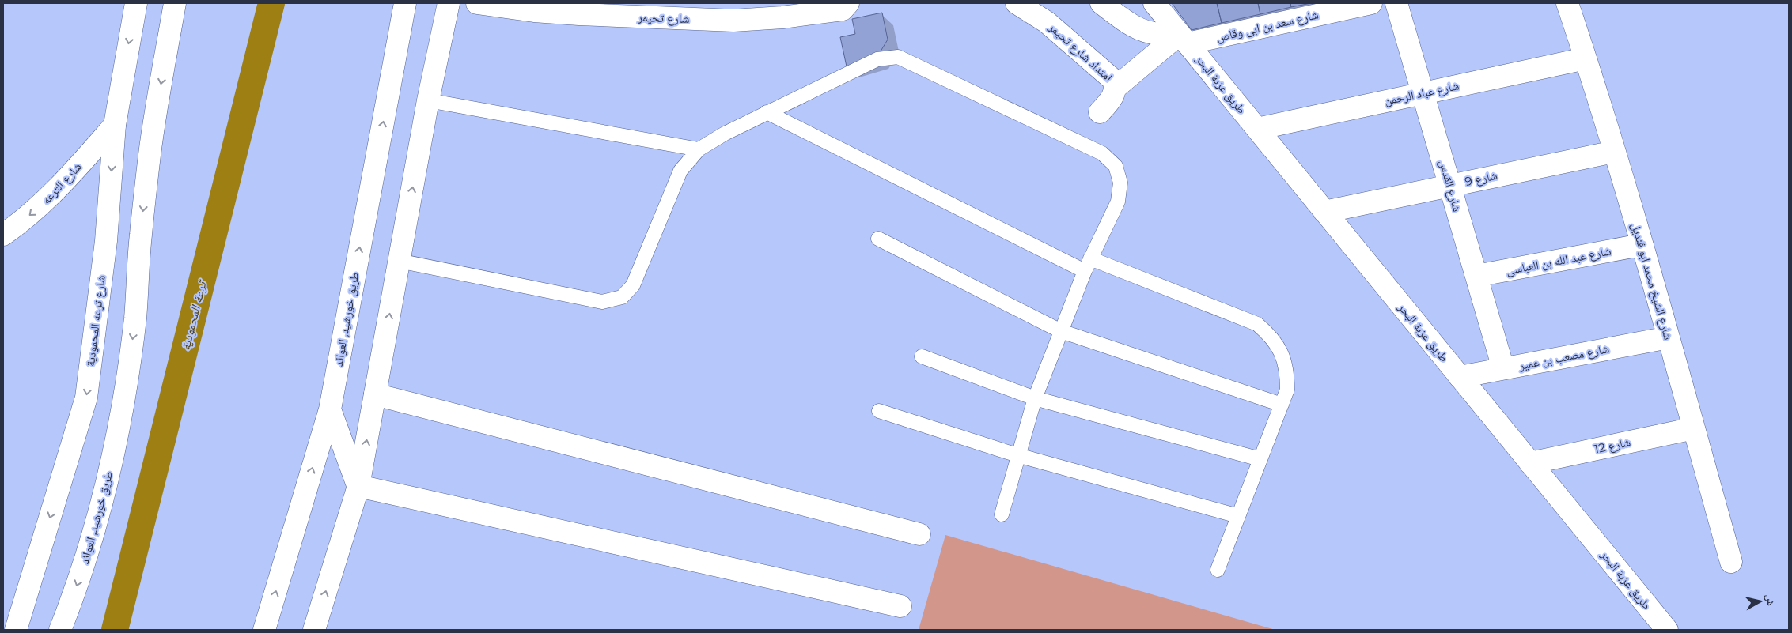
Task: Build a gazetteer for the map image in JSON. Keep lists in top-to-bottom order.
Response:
{
  "streets": {
    "street": [
      "شارع تحيمر",
      "شارع سعد بن ابى وقاص",
      "امتداد شارع تحيمر",
      "طريق عزبة البحر",
      "شارع عباد الرحمن",
      "شارع 9",
      "شارع الترعه",
      "شارع القدس",
      "شارع عبد الله بن العباسى",
      "شارع الشيخ محمد ابو قنديل",
      "طريق خورشيد, العوائد",
      "شارع ترعه المحمودية",
      "شارع مصعب بن عمير",
      "شارع 12"
    ]
  },
  "crossings": [
    ["شارع سعد بن ابى وقاص", "طريق عزبة البحر"],
    ["طريق عزبة البحر", "شارع عباد الرحمن"],
    ["طريق عزبة البحر", "شارع 9"],
    ["طريق عزبة البحر", "شارع مصعب بن عمير"],
    ["طريق عزبة البحر", "شارع 12"],
    ["شارع عباد الرحمن", "شارع القدس"],
    ["شارع عباد الرحمن", "شارع الشيخ محمد ابو قنديل"],
    ["شارع 9", "شارع القدس"],
    ["شارع 9", "شارع الشيخ محمد ابو قنديل"],
    ["شارع الترعه", "شارع ترعه المحمودية"],
    ["شارع القدس", "شارع عبد الله بن العباسى"],
    ["شارع القدس", "شارع مصعب بن عمير"],
    ["شارع عبد الله بن العباسى", "شارع الشيخ محمد ابو قنديل"],
    ["شارع الشيخ محمد ابو قنديل", "شارع مصعب بن عمير"],
    ["شارع الشيخ محمد ابو قنديل", "شارع 12"]
  ],
  "one_way": ["شارع الترعه", "شارع ترعه المحمودية"],
  "water": ["ترعة المحمودية"],
  "north": "right"
}
